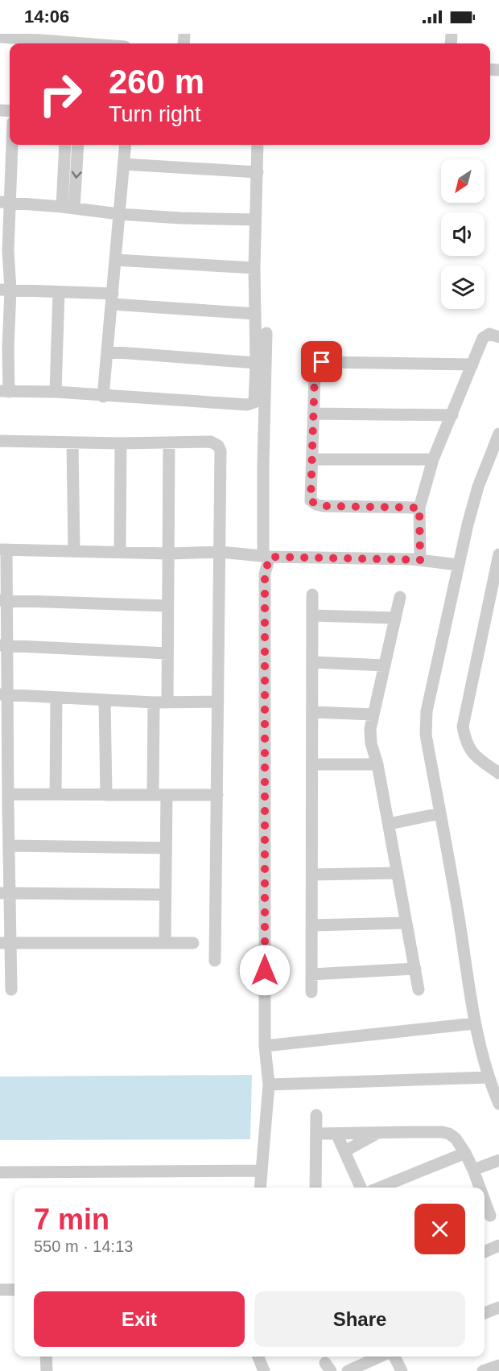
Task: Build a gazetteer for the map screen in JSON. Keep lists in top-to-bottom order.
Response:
{
  "north": "bottom left",
  "page": {
    "status": "14:06",
    "turn": ["260 m", "Turn right"],
    "heading": ["7 min", "550 m · 14:13"],
    "buttons": ["Exit", "Share"]
  }
}
